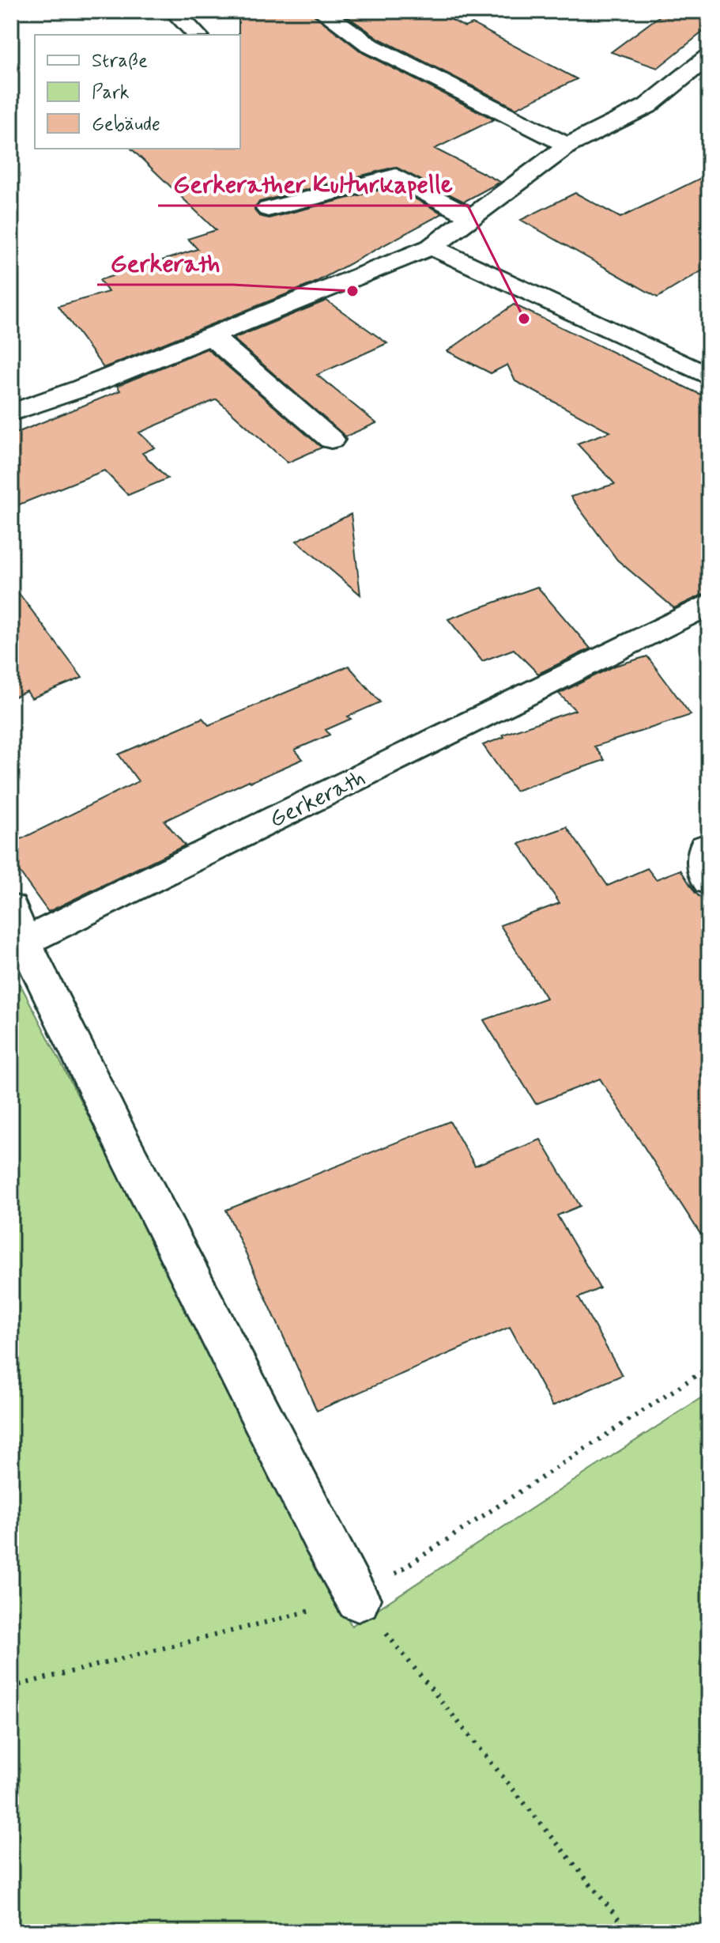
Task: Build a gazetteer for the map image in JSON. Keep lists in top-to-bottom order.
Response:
{
  "streets": {
    "street": ["Gerkerath"]
  },
  "places": ["Gerkerath", "Gerkerather Kulturkapelle"],
  "legend": ["Straße", "Park", "Gebäude"]
}
